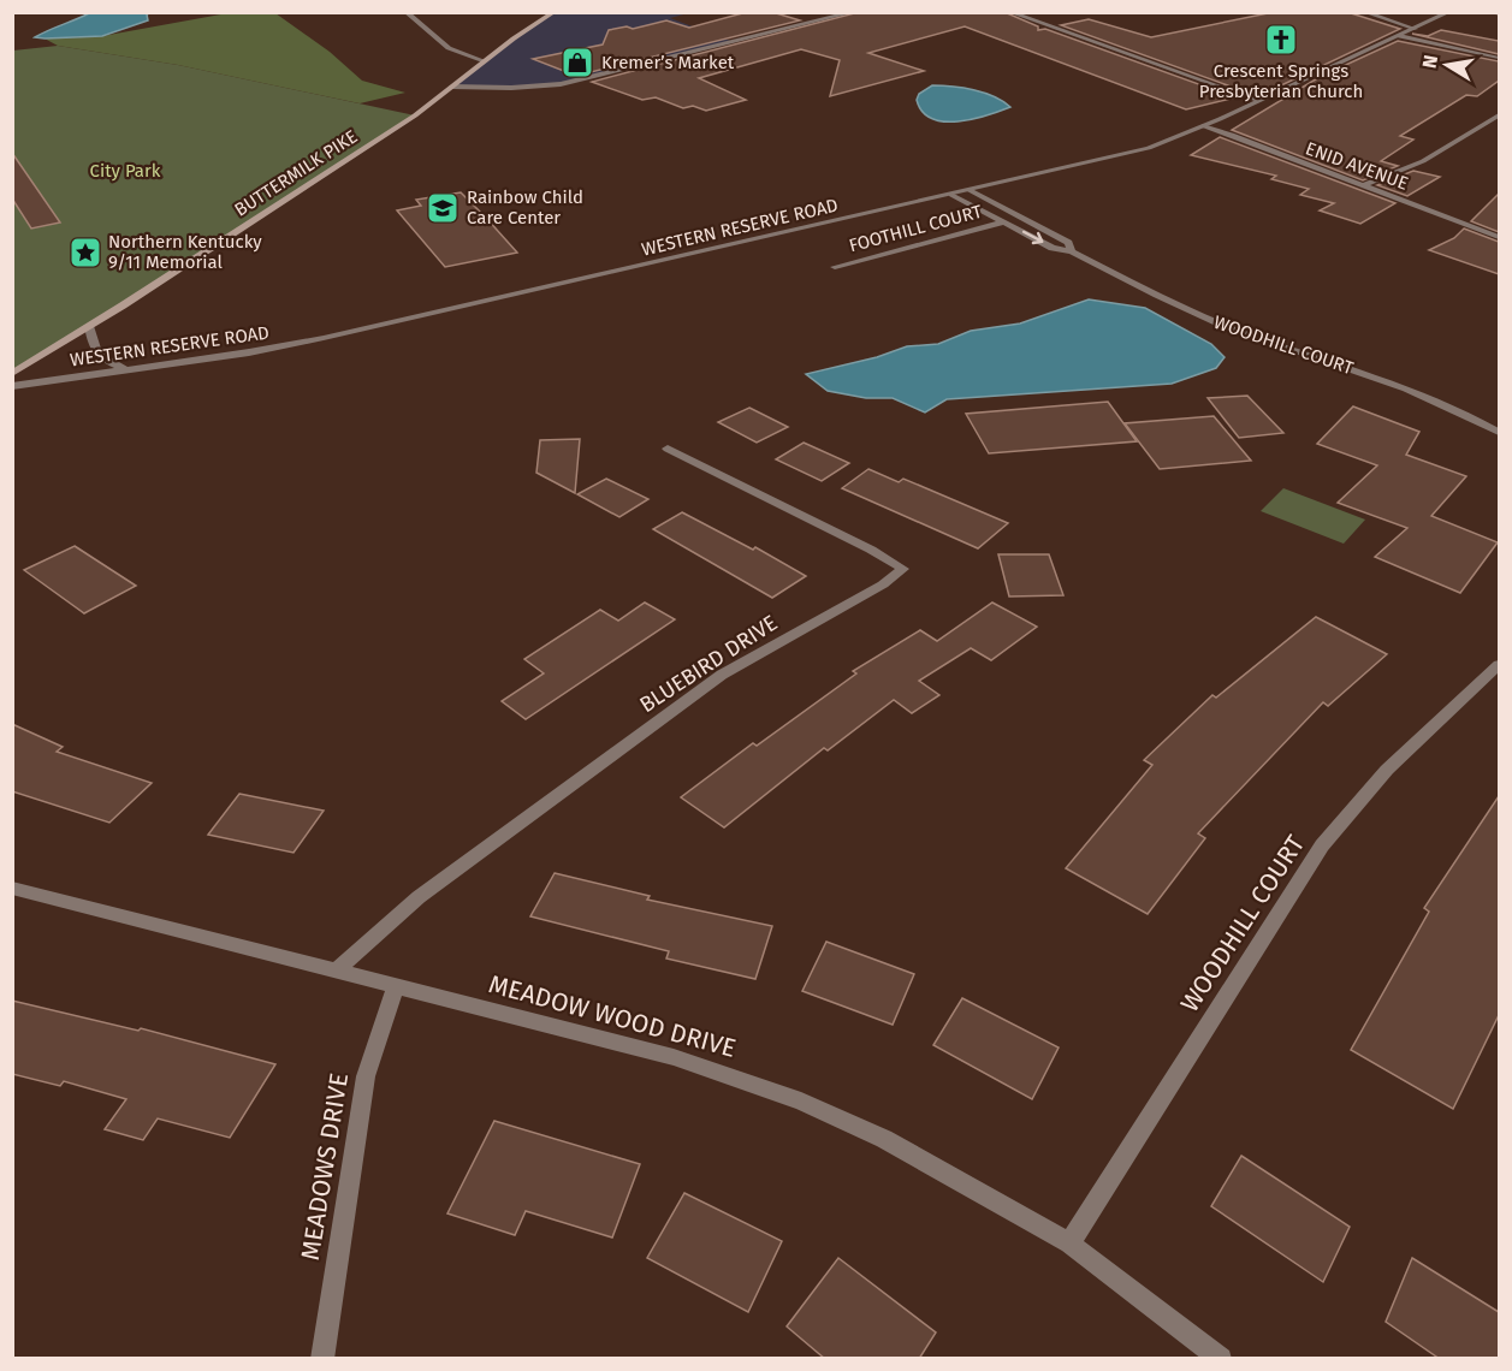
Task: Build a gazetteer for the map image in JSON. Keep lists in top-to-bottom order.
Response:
{
  "streets": {
    "main road": ["BUTTERMILK PIKE"],
    "street": [
      "ENID AVENUE",
      "WESTERN RESERVE ROAD",
      "FOOTHILL COURT",
      "WOODHILL COURT",
      "BLUEBIRD DRIVE",
      "MEADOW WOOD DRIVE",
      "MEADOWS DRIVE"
    ]
  },
  "crossings": [
    ["ENID AVENUE", "WESTERN RESERVE ROAD"],
    ["WESTERN RESERVE ROAD", "WOODHILL COURT"],
    ["FOOTHILL COURT", "WOODHILL COURT"],
    ["WOODHILL COURT", "MEADOW WOOD DRIVE"],
    ["BLUEBIRD DRIVE", "MEADOW WOOD DRIVE"],
    ["MEADOW WOOD DRIVE", "MEADOWS DRIVE"]
  ],
  "parks": ["City Park"],
  "places": {
    "church": ["Crescent Springs Presbyterian Church"],
    "shop": ["Kremer’s Market"],
    "school or university": ["Rainbow Child Care Center"],
    "place": ["Northern Kentucky 9/11 Memorial"]
  },
  "north": "left"
}
